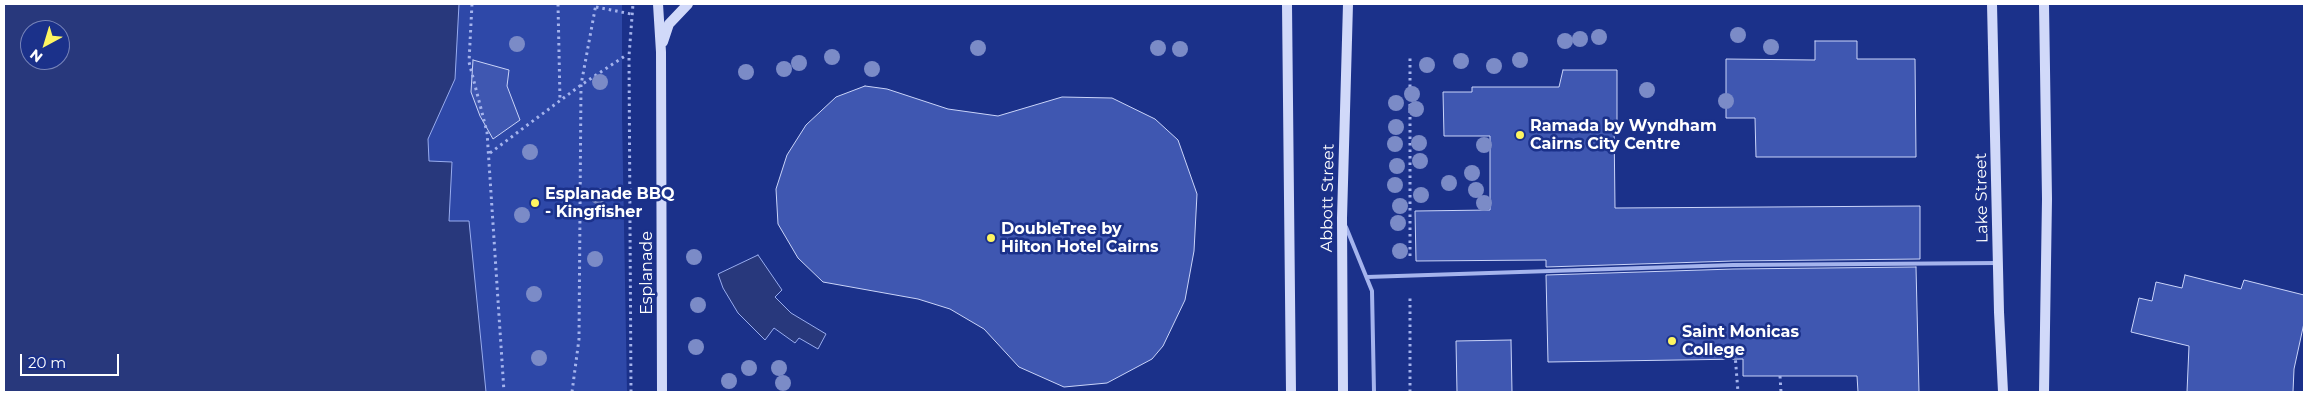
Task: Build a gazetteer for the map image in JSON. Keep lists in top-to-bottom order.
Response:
{
  "streets": {
    "street": ["Abbott Street", "Lake Street", "Esplanade"]
  },
  "places": [
    "Ramada by Wyndham Cairns City Centre",
    "Esplanade BBQ - Kingfisher",
    "DoubleTree by Hilton Hotel Cairns",
    "Saint Monicas College"
  ],
  "scale_bar": "20 m",
  "north": "bottom left"
}
